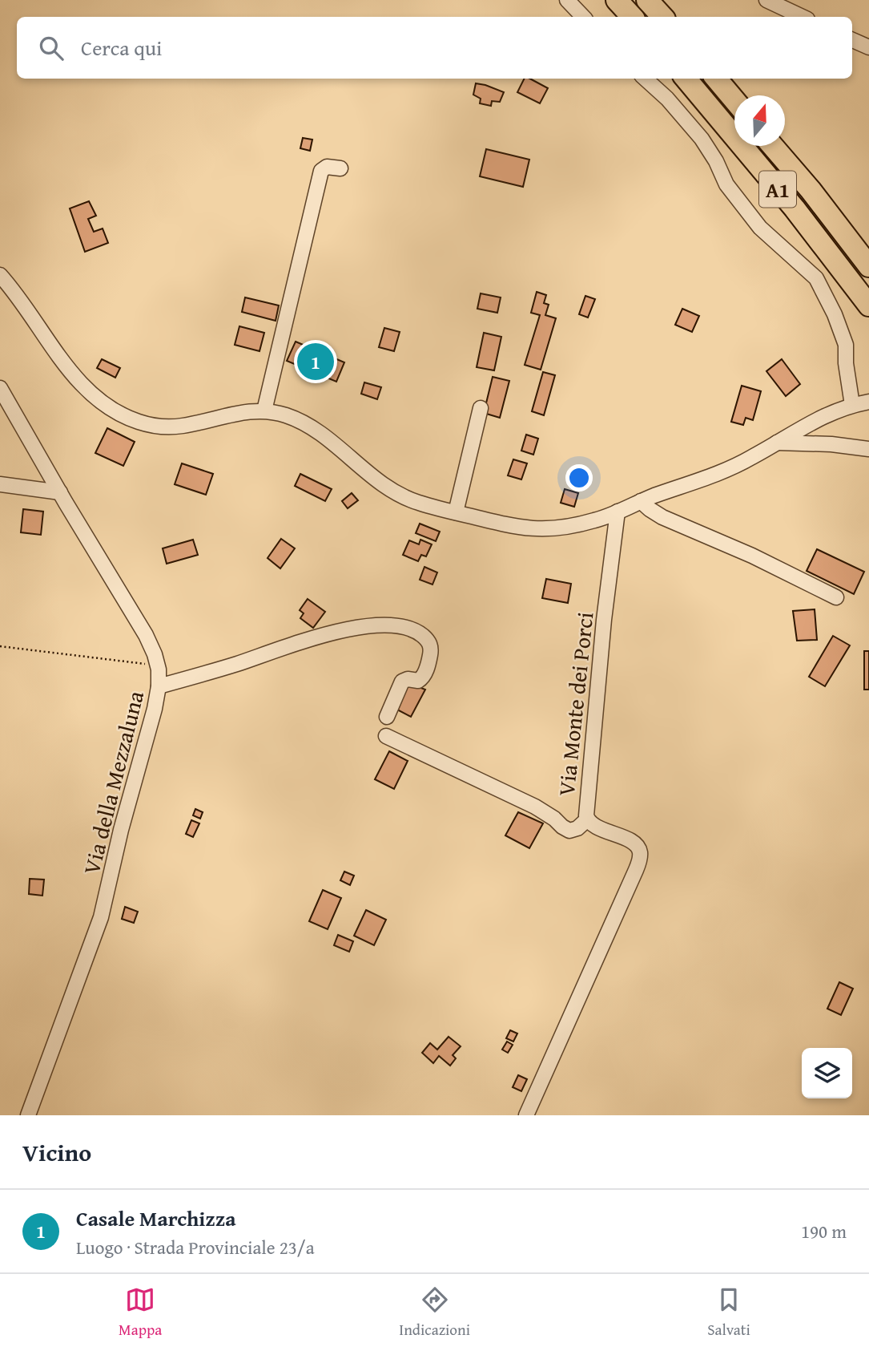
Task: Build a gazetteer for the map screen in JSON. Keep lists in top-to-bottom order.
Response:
{
  "streets": {
    "highway": ["A1"],
    "street": ["Via Monte dei Porci", "Via della Mezzaluna"]
  },
  "north": "top",
  "page": {
    "search": "Cerca qui",
    "pins": "1",
    "heading": "Vicino",
    "list": [
      {
        "mark": "1",
        "name": "Casale Marchizza",
        "note": "Luogo · Strada Provinciale 23/a",
        "value": "190 m"
      }
    ],
    "nav": ["Mappa", "Indicazioni", "Salvati"]
  }
}
